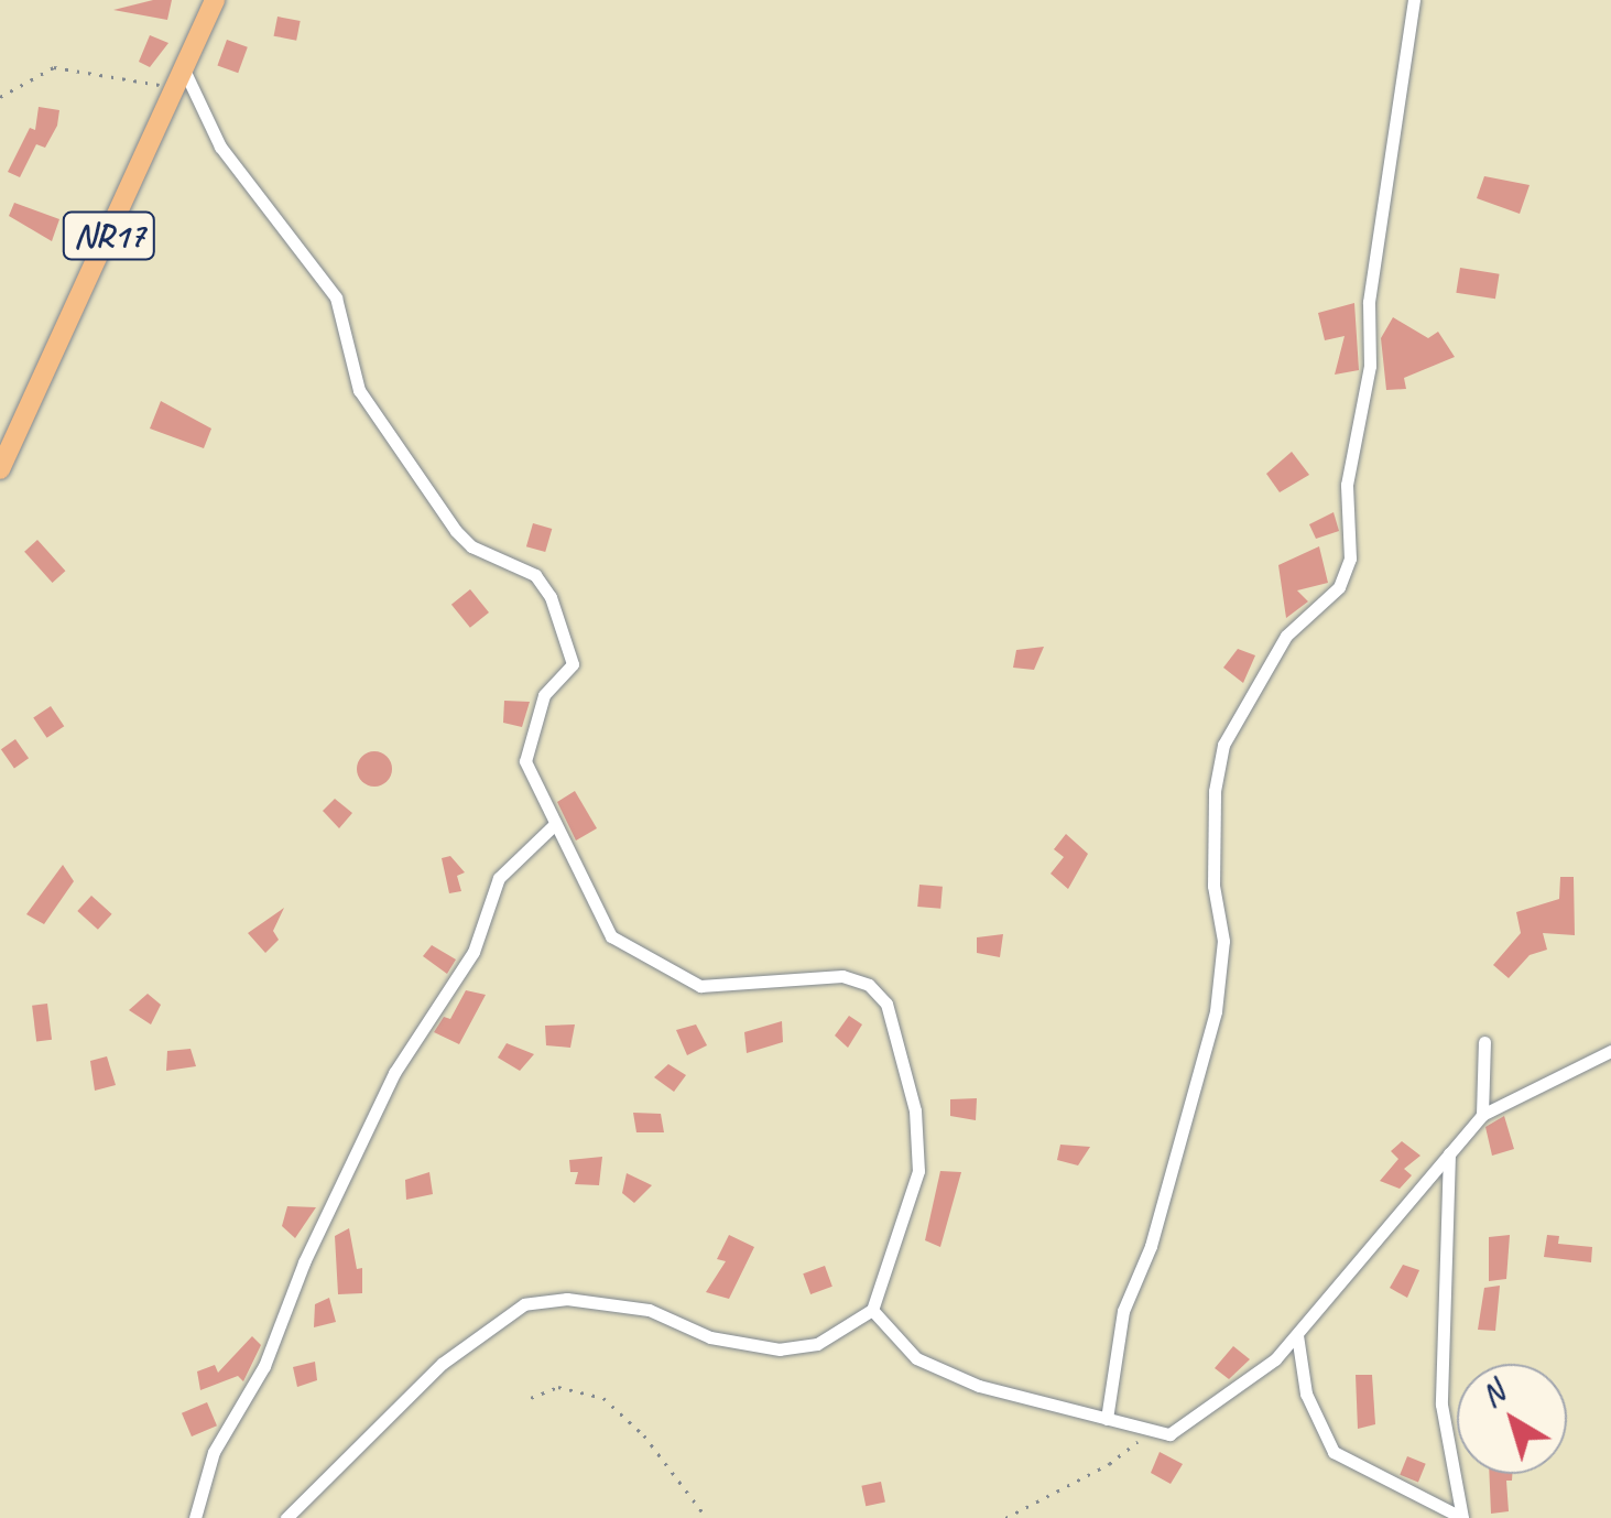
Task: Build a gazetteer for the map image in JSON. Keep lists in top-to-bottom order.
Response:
{
  "streets": {
    "main road": ["NR17"]
  },
  "north": "top left"
}
